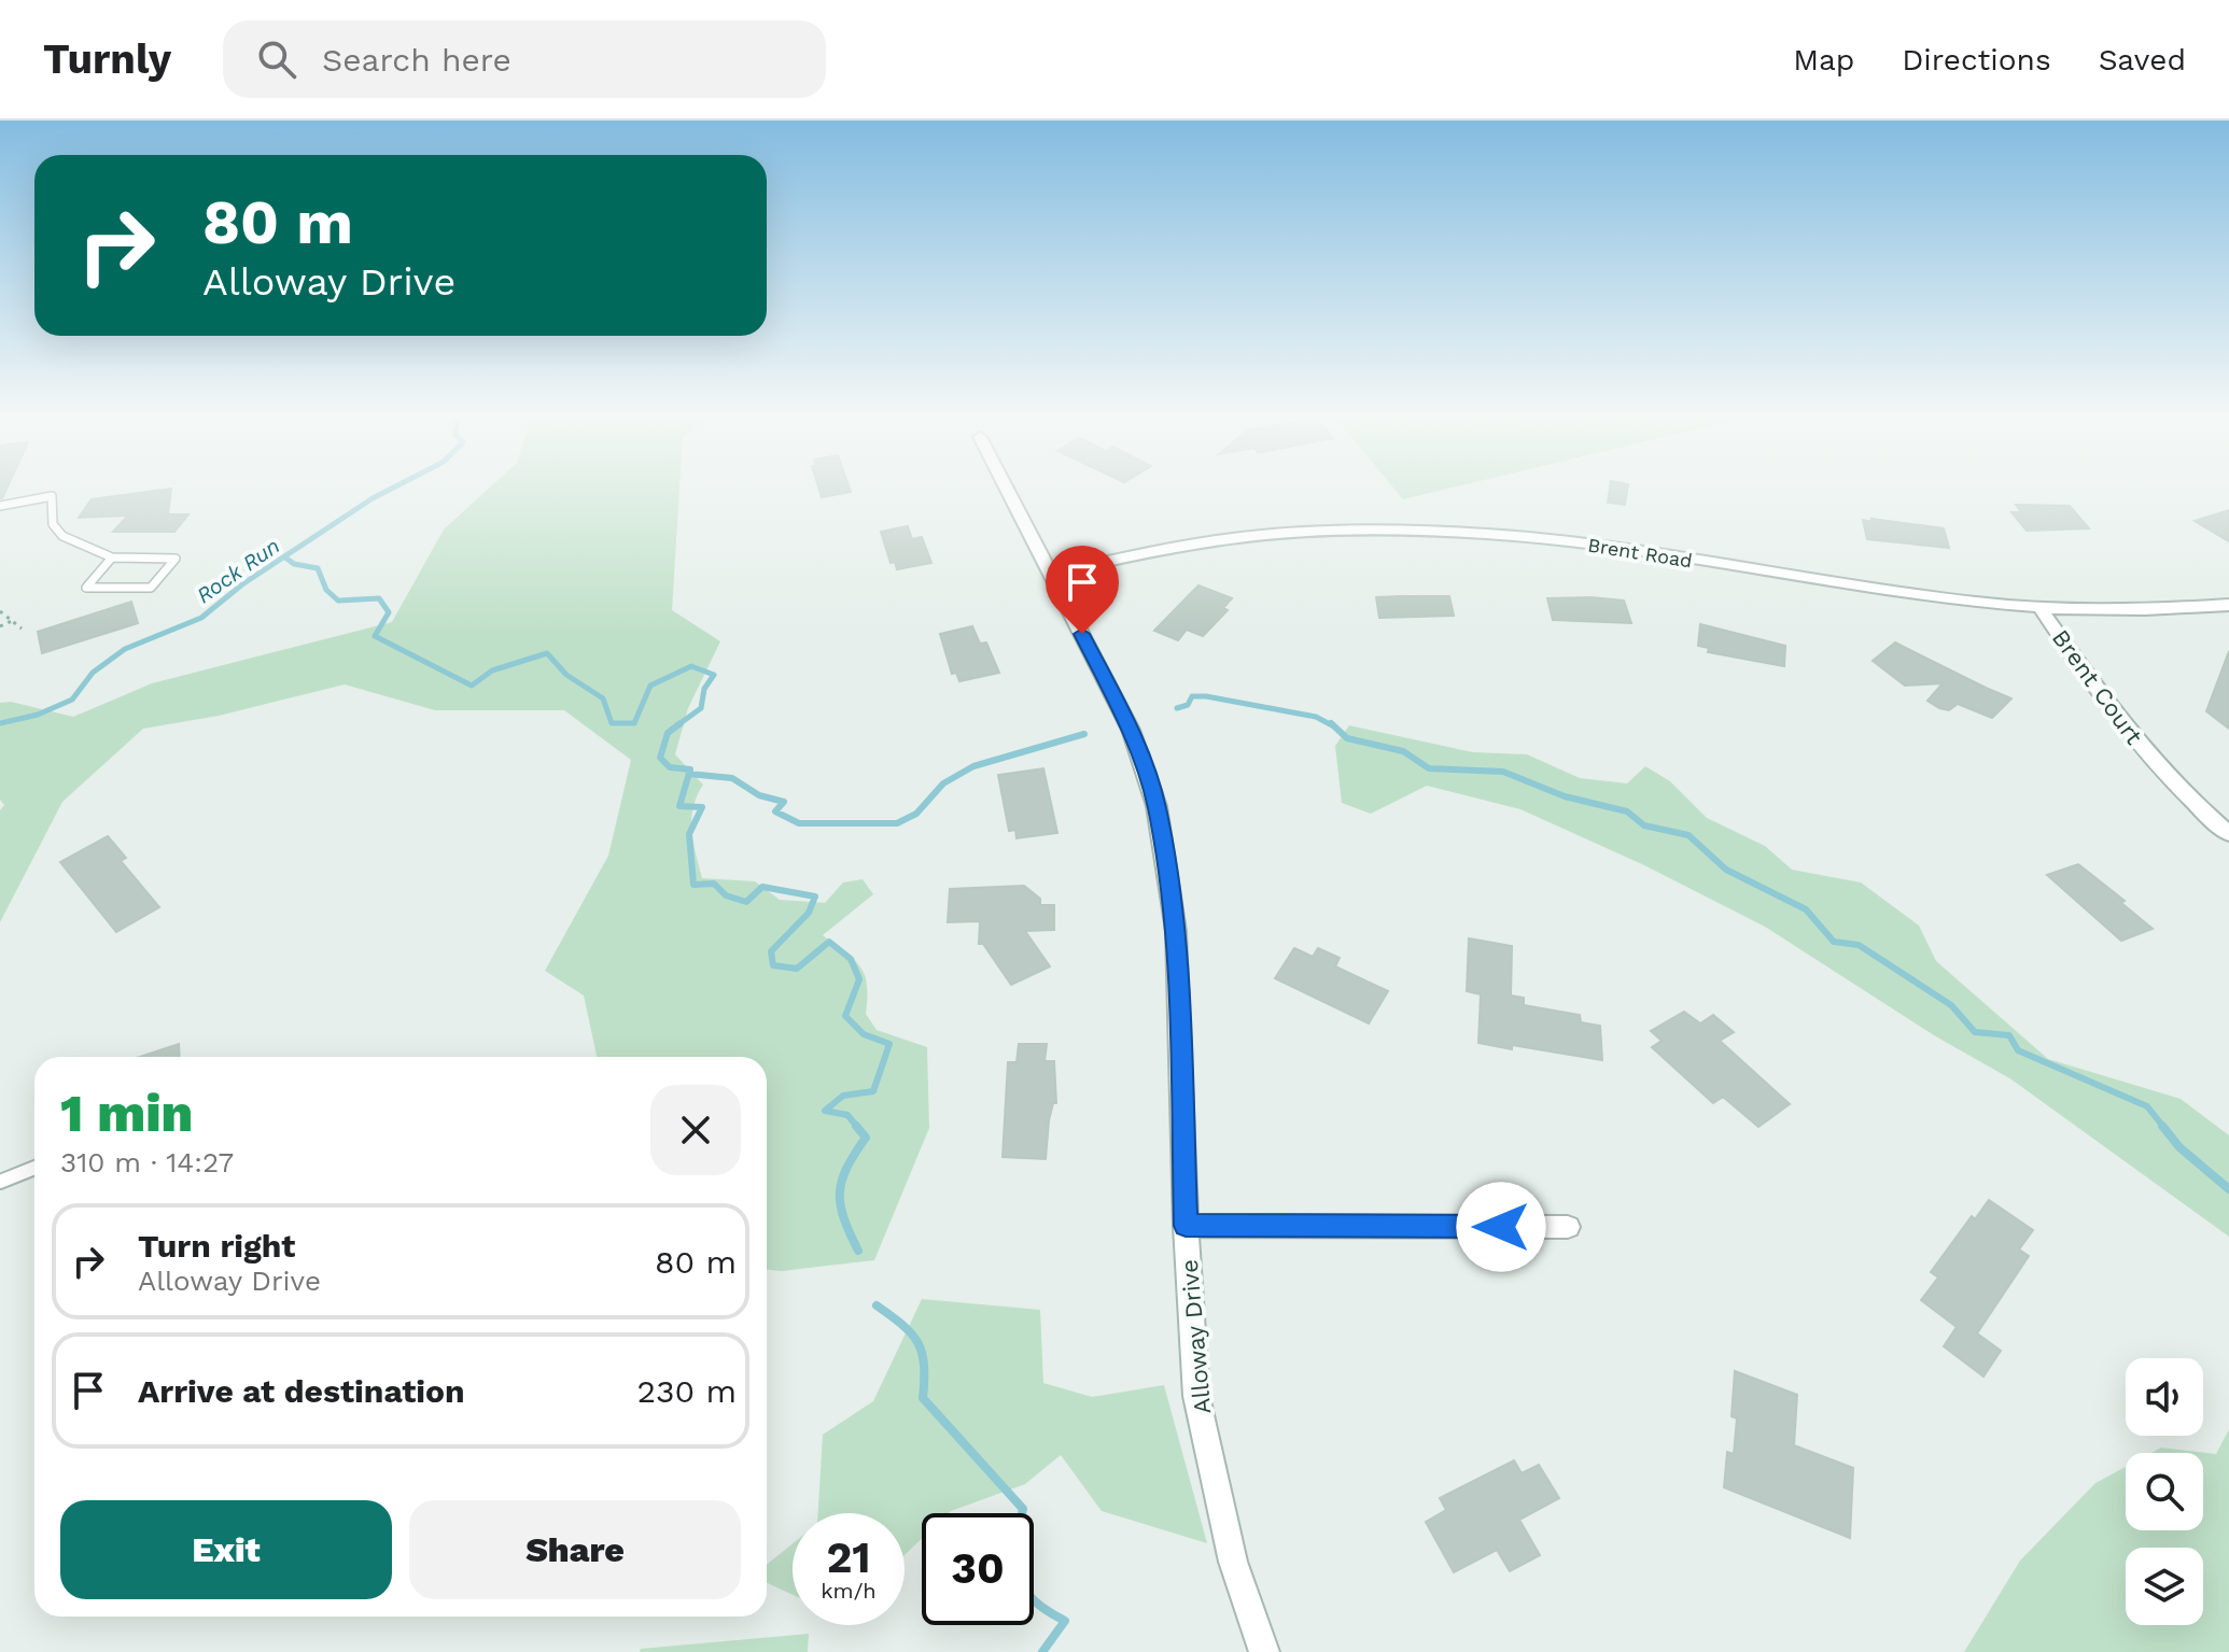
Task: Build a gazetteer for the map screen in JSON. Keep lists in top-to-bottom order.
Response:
{
  "streets": {
    "street": ["Brent Road", "Brent Court", "Alloway Drive"]
  },
  "crossings": [
    ["Brent Road", "Brent Court"],
    ["Brent Road", "Alloway Drive"]
  ],
  "water": ["Rock Run"],
  "page": {
    "header": "Turnly",
    "search": "Search here",
    "nav": ["Map", "Directions", "Saved"],
    "turn": ["80 m", "Alloway Drive"],
    "heading": ["1 min", "310 m · 14:27"],
    "list": [
      {
        "name": "Turn right",
        "note": "Alloway Drive",
        "value": "80 m"
      },
      {
        "name": "Arrive at destination",
        "value": "230 m"
      }
    ],
    "buttons": ["Exit", "Share"],
    "speed": "21 km/h",
    "limit": "30"
  }
}
